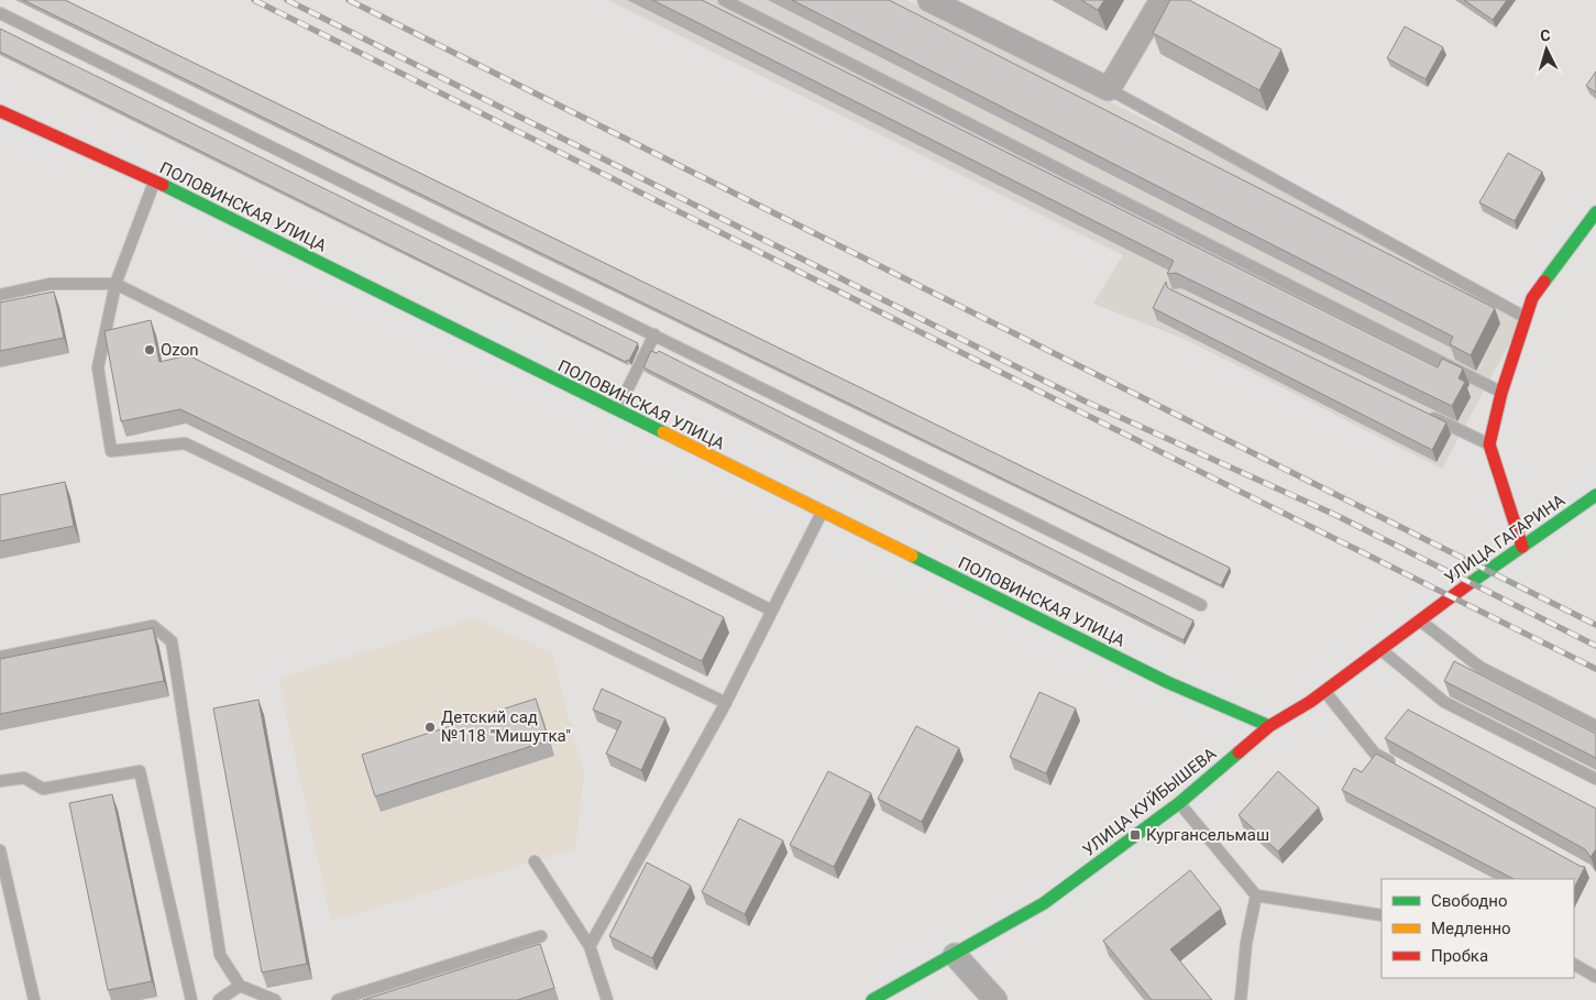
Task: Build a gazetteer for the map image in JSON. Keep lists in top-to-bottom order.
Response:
{
  "streets": {
    "main road": ["ПОЛОВИНСКАЯ УЛИЦА", "УЛИЦА ГАГАРИНА", "УЛИЦА КУЙБЫШЕВА"]
  },
  "crossings": [
    ["ПОЛОВИНСКАЯ УЛИЦА", "УЛИЦА КУЙБЫШЕВА"],
    ["УЛИЦА ГАГАРИНА", "УЛИЦА КУЙБЫШЕВА"]
  ],
  "places": {
    "other": ["Ozon", "Детский сад №118 \"Мишутка\""],
    "transit": ["Кургансельмаш"]
  },
  "legend": ["Свободно", "Медленно", "Пробка"],
  "north": "top"
}
